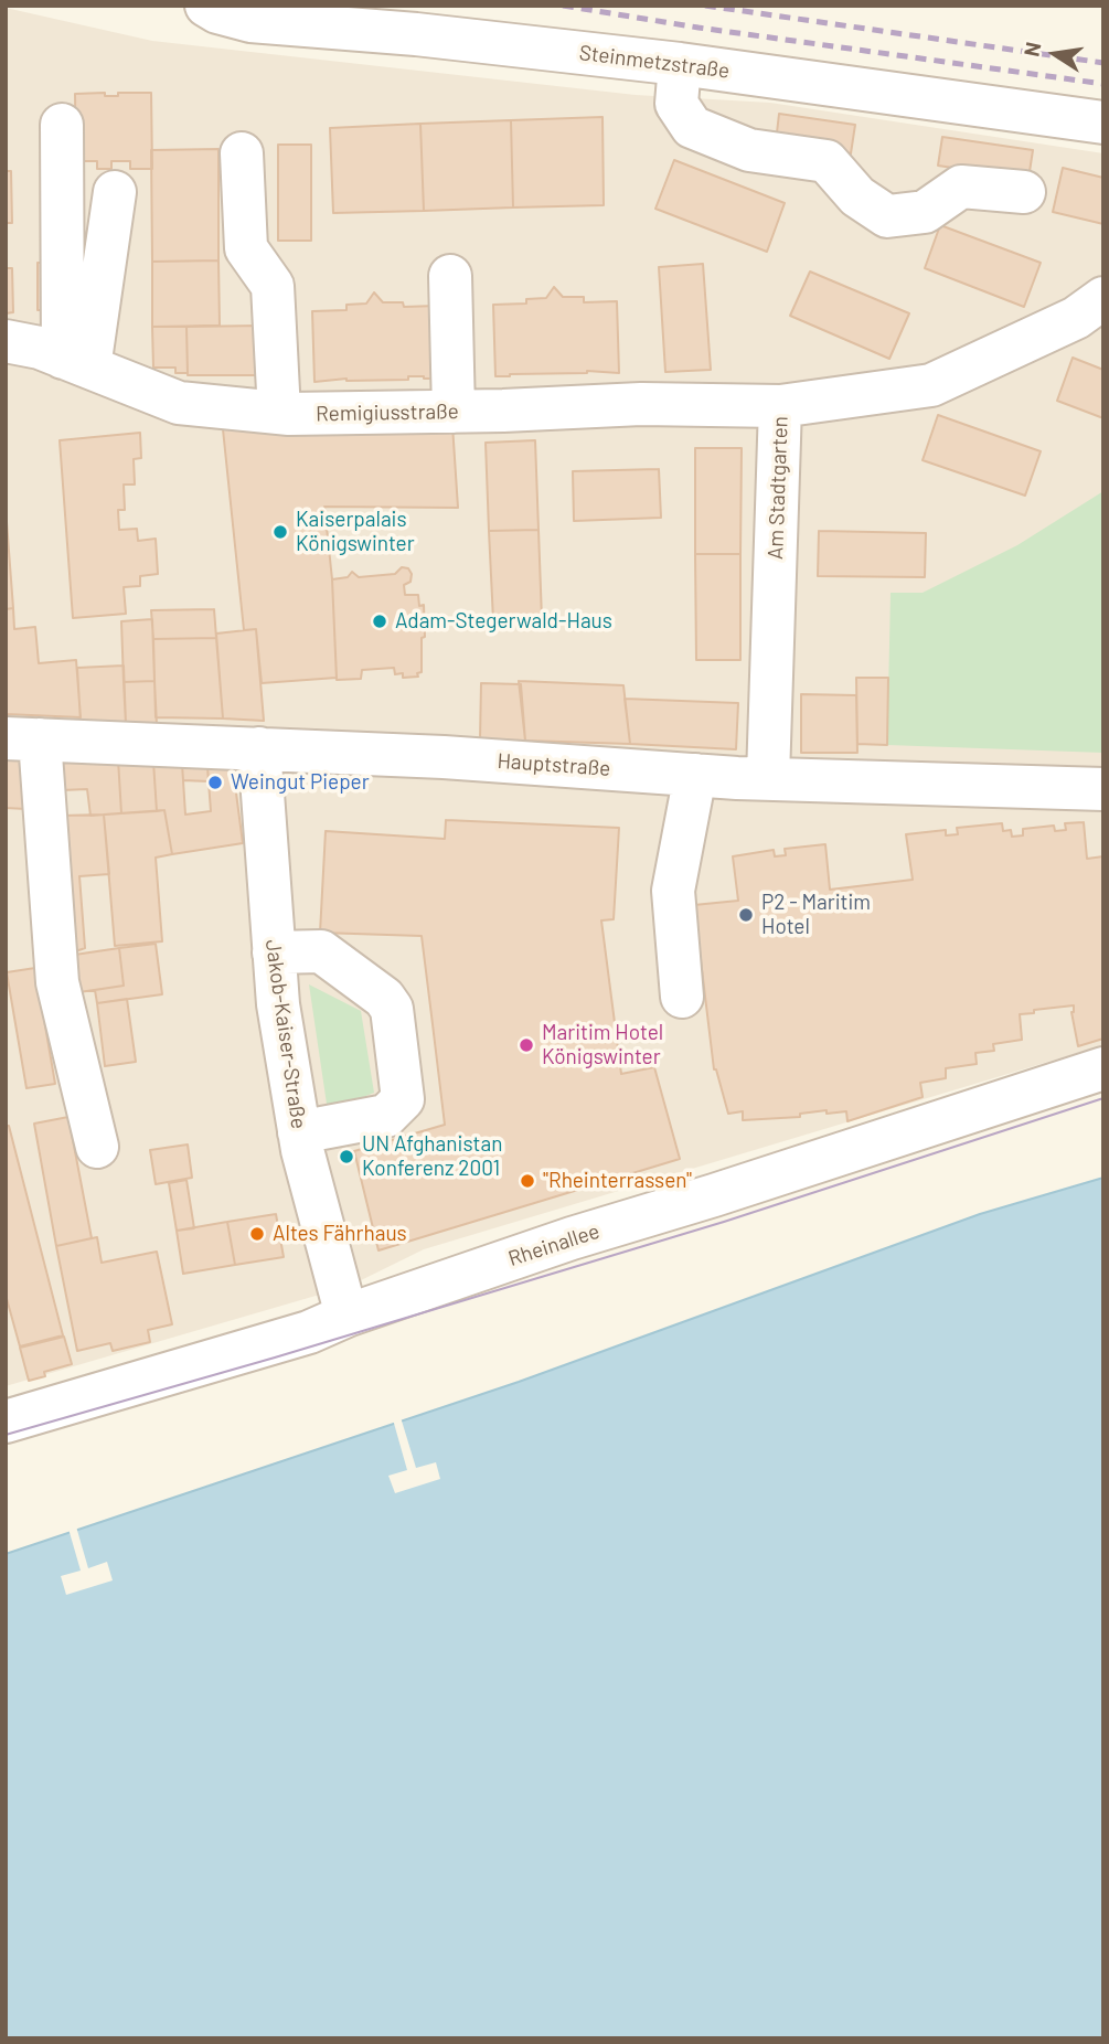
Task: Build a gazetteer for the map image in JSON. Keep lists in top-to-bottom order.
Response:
{
  "streets": {
    "street": [
      "Steinmetzstraße",
      "Remigiusstraße",
      "Am Stadtgarten",
      "Hauptstraße",
      "Jakob-Kaiser-Straße",
      "Rheinallee"
    ]
  },
  "crossings": [
    ["Remigiusstraße", "Am Stadtgarten"],
    ["Am Stadtgarten", "Hauptstraße"],
    ["Hauptstraße", "Jakob-Kaiser-Straße"],
    ["Jakob-Kaiser-Straße", "Rheinallee"]
  ],
  "places": [
    "Kaiserpalais Königswinter",
    "Adam-Stegerwald-Haus",
    "Weingut Pieper",
    "P2 - Maritim Hotel",
    "Maritim Hotel Königswinter",
    "UN Afghanistan Konferenz 2001",
    "\"Rheinterrassen\"",
    "Altes Fährhaus"
  ],
  "north": "left"
}
